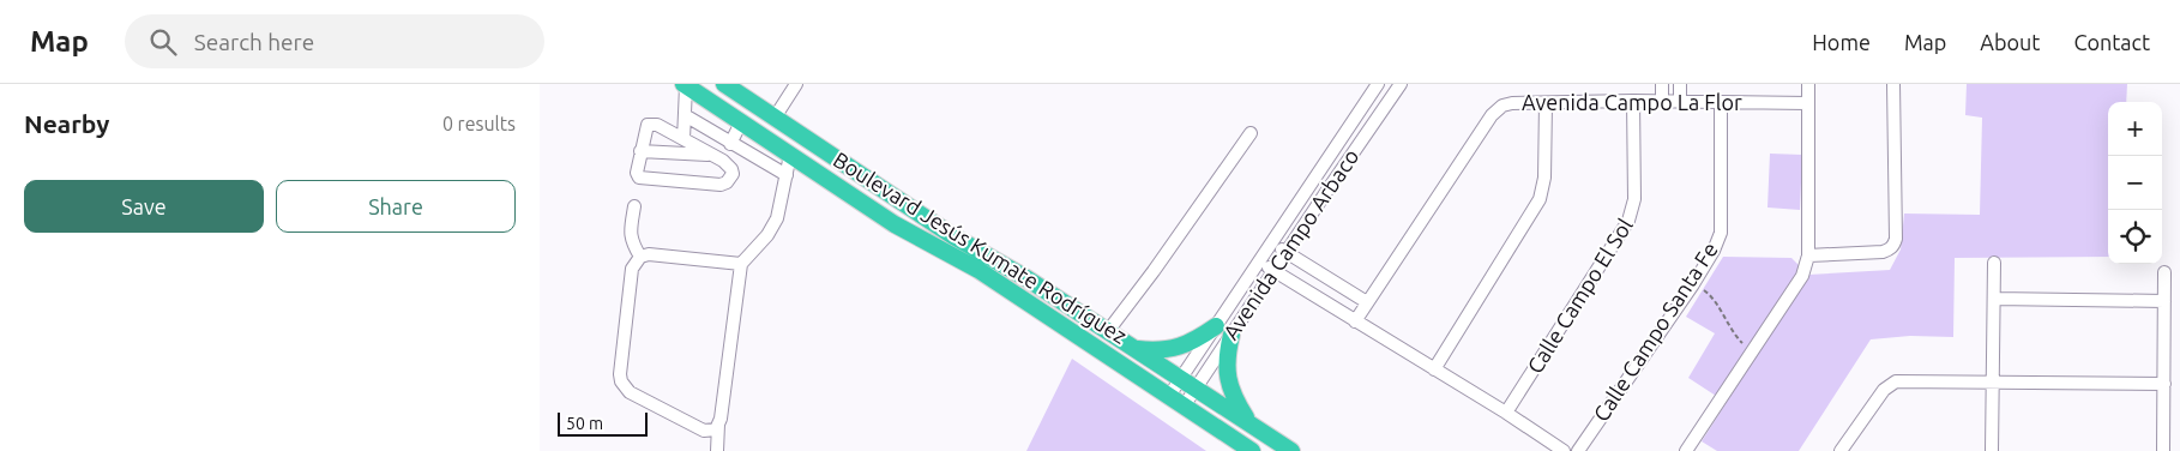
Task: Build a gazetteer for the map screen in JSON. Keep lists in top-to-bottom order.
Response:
{
  "streets": {
    "highway": ["Boulevard Jesús Kumate Rodríguez"],
    "street": [
      "Avenida Campo La Flor",
      "Avenida Campo Arbaco",
      "Calle Campo El Sol",
      "Calle Campo Santa Fe"
    ]
  },
  "crossings": [
    ["Avenida Campo La Flor", "Calle Campo El Sol"],
    ["Avenida Campo La Flor", "Calle Campo Santa Fe"],
    ["Avenida Campo Arbaco", "Boulevard Jesús Kumate Rodríguez"]
  ],
  "scale_bar": "50 m",
  "page": {
    "header": "Map",
    "search": "Search here",
    "nav": [
      "Home",
      "Map",
      "About",
      "Contact"
    ],
    "heading": ["Nearby", "0 results"],
    "map_buttons": ["+", "−"],
    "buttons": ["Save", "Share"],
    "scale": "50 m"
  }
}
